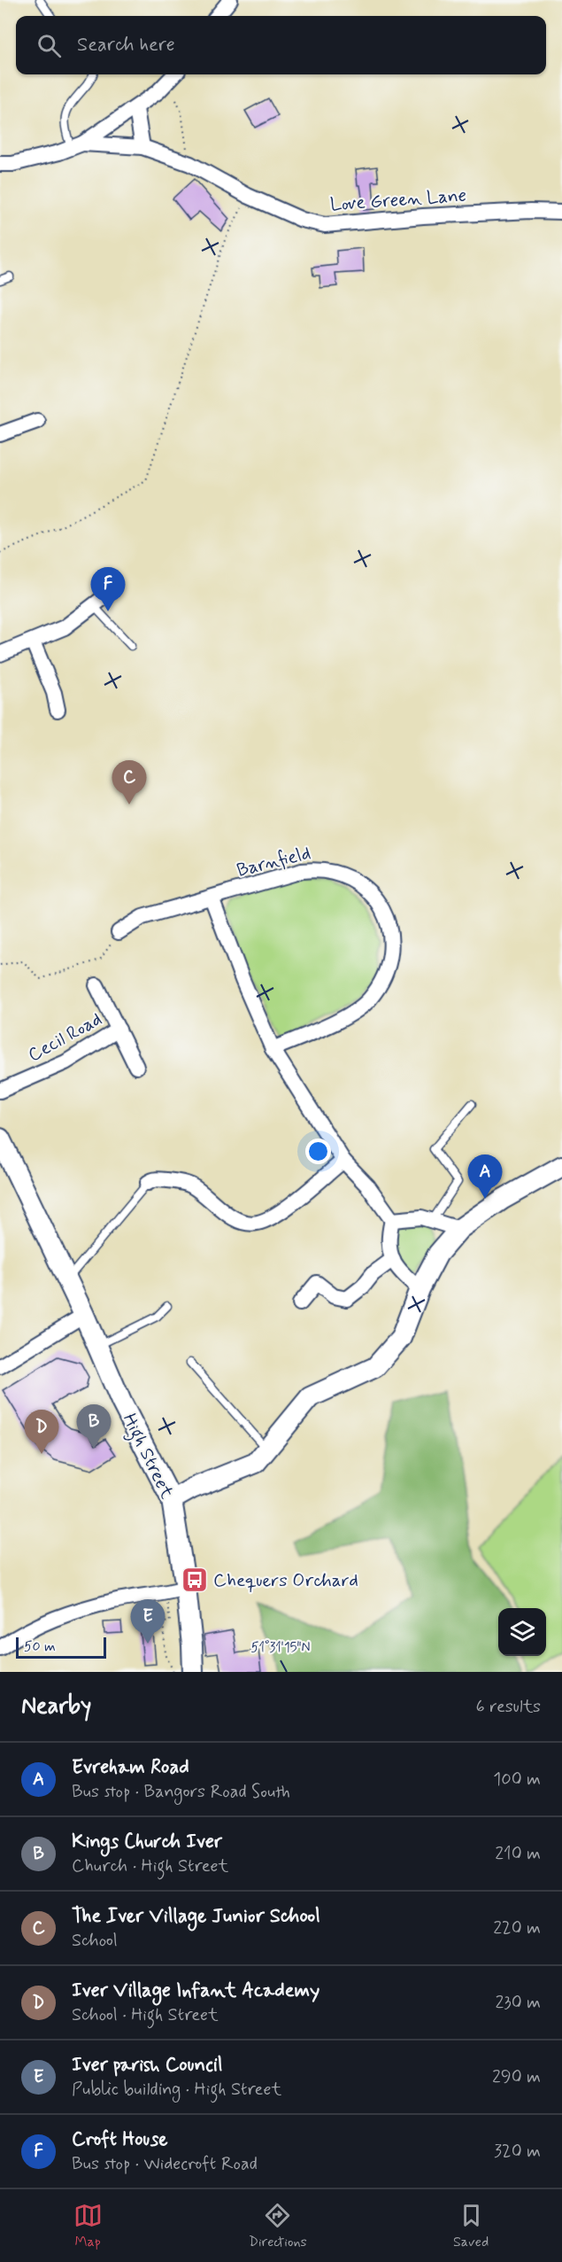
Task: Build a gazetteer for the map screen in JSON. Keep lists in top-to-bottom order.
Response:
{
  "streets": {
    "main road": ["High Street"],
    "street": ["Love Green Lane", "Barnfield", "Cecil Road"]
  },
  "places": {
    "bus stop": ["Chequers Orchard"]
  },
  "scale_bar": "50 m",
  "page": {
    "search": "Search here",
    "pins": [
      "F",
      "C",
      "A",
      "B",
      "D",
      "E"
    ],
    "scale": "50 m",
    "heading": ["Nearby", "6 results"],
    "list": [
      {
        "mark": "A",
        "name": "Evreham Road",
        "note": "Bus stop · Bangors Road South",
        "value": "100 m"
      },
      {
        "mark": "B",
        "name": "Kings Church Iver",
        "note": "Church · High Street",
        "value": "210 m"
      },
      {
        "mark": "C",
        "name": "The Iver Village Junior School",
        "note": "School",
        "value": "220 m"
      },
      {
        "mark": "D",
        "name": "Iver Village Infant Academy",
        "note": "School · High Street",
        "value": "230 m"
      },
      {
        "mark": "E",
        "name": "Iver parish Council",
        "note": "Public building · High Street",
        "value": "290 m"
      },
      {
        "mark": "F",
        "name": "Croft House",
        "note": "Bus stop · Widecroft Road",
        "value": "320 m"
      }
    ],
    "nav": ["Map", "Directions", "Saved"]
  },
  "coordinates": ["51°31'15\"N"]
}
